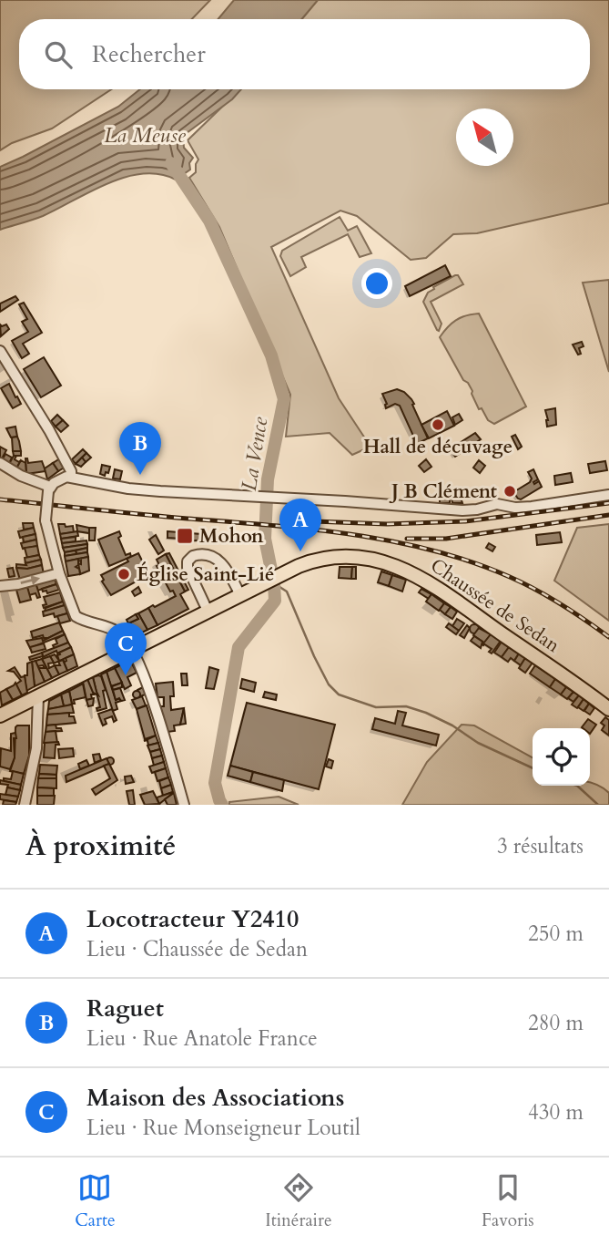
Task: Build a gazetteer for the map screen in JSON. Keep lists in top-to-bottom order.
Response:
{
  "streets": {
    "main road": ["Chaussée de Sedan"]
  },
  "water": ["La Meuse", "La Vence"],
  "places": {
    "other": ["Hall de décuvage", "J B Clément", "Église Saint-Lié"],
    "transit": ["Mohon"]
  },
  "north": "top left",
  "page": {
    "search": "Rechercher",
    "pins": ["B", "A", "C"],
    "heading": ["À proximité", "3 résultats"],
    "list": [
      {
        "mark": "A",
        "name": "Locotracteur Y2410",
        "note": "Lieu · Chaussée de Sedan",
        "value": "250 m"
      },
      {
        "mark": "B",
        "name": "Raguet",
        "note": "Lieu · Rue Anatole France",
        "value": "280 m"
      },
      {
        "mark": "C",
        "name": "Maison des Associations",
        "note": "Lieu · Rue Monseigneur Loutil",
        "value": "430 m"
      }
    ],
    "nav": ["Carte", "Itinéraire", "Favoris"]
  }
}
